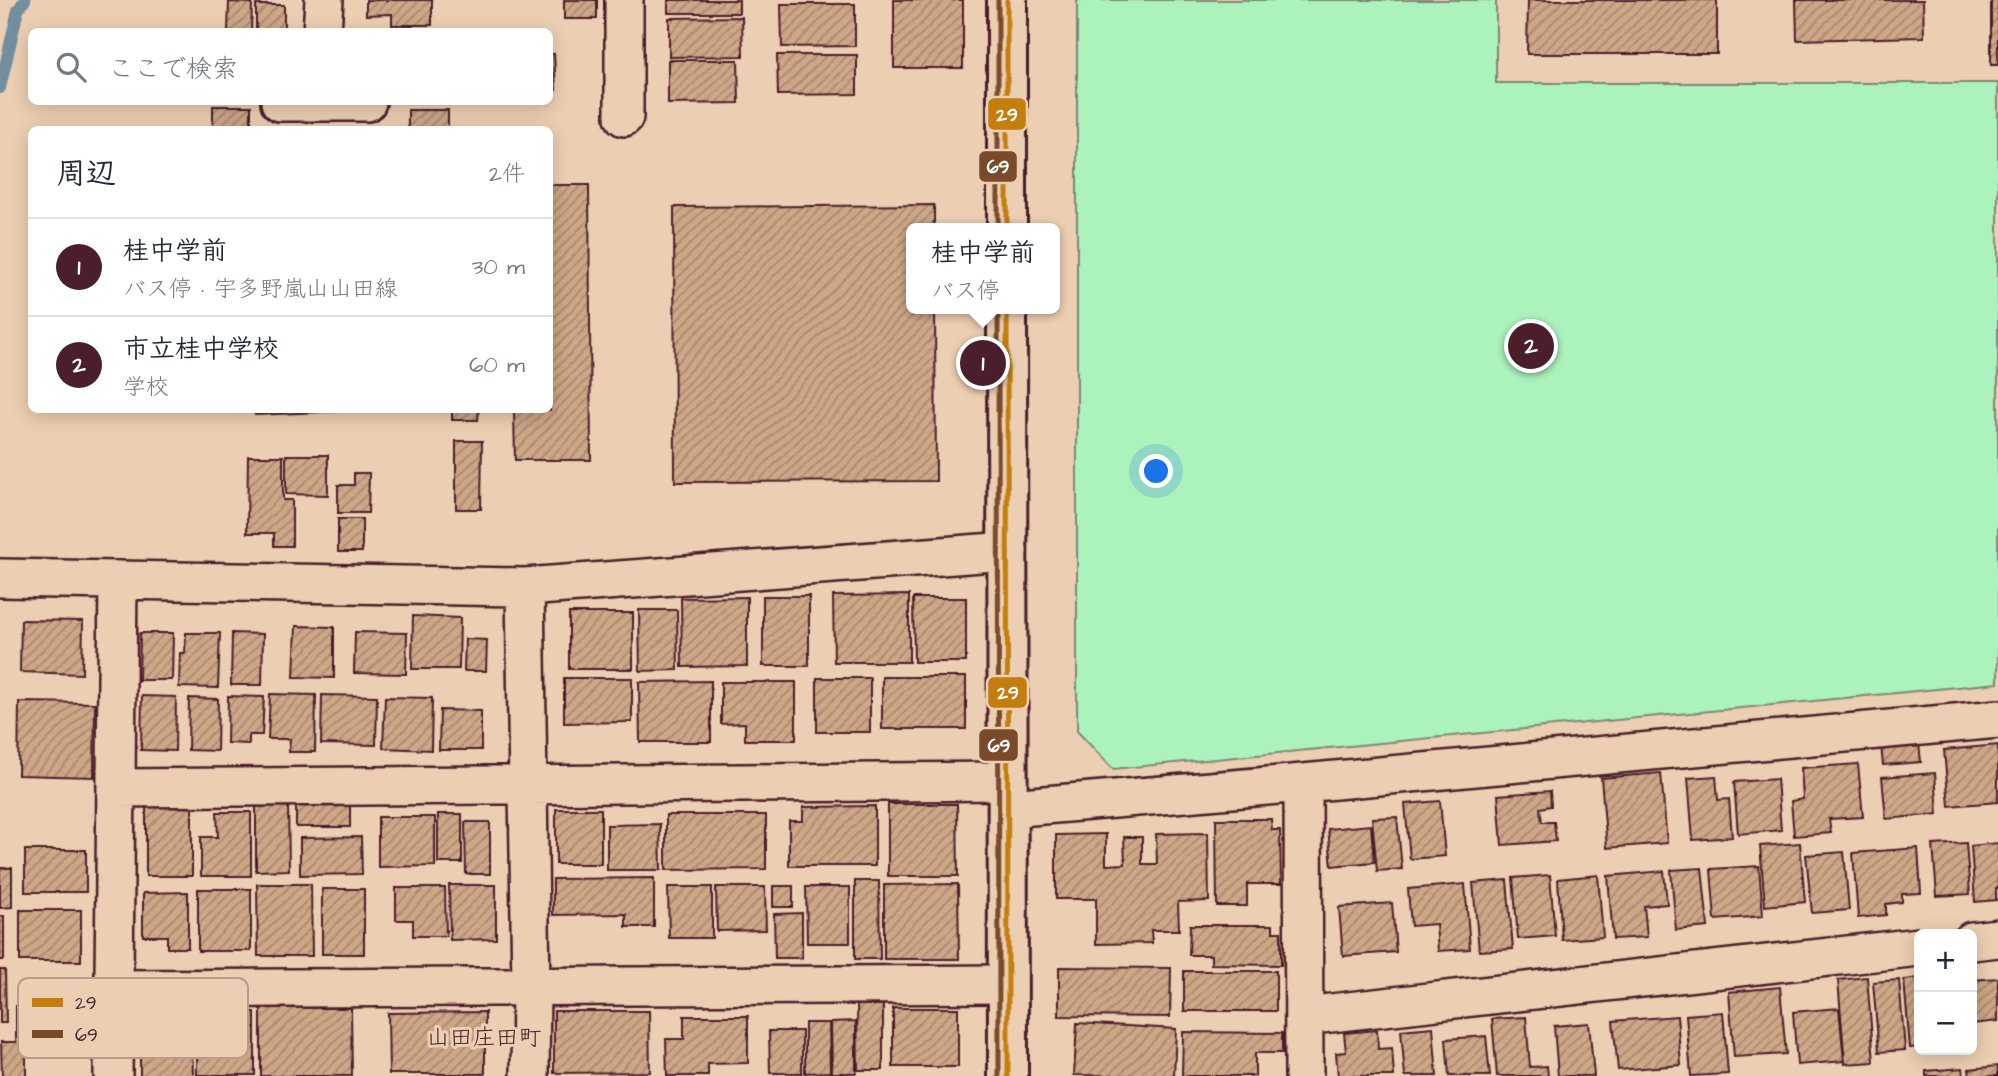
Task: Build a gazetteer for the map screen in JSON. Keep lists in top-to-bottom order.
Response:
{
  "districts": ["山田庄田町"],
  "lines": ["transit line 29", "transit line 69"],
  "legend": ["29", "69"],
  "page": {
    "search": "ここで検索",
    "heading": ["周辺", "2件"],
    "list": [
      {
        "mark": "1",
        "name": "桂中学前",
        "note": "バス停 · 宇多野嵐山山田線",
        "value": "30 m"
      },
      {
        "mark": "2",
        "name": "市立桂中学校",
        "note": "学校",
        "value": "60 m"
      }
    ],
    "popup": ["桂中学前", "バス停"],
    "pins": ["2", "1"],
    "map_buttons": ["+", "−"]
  }
}
